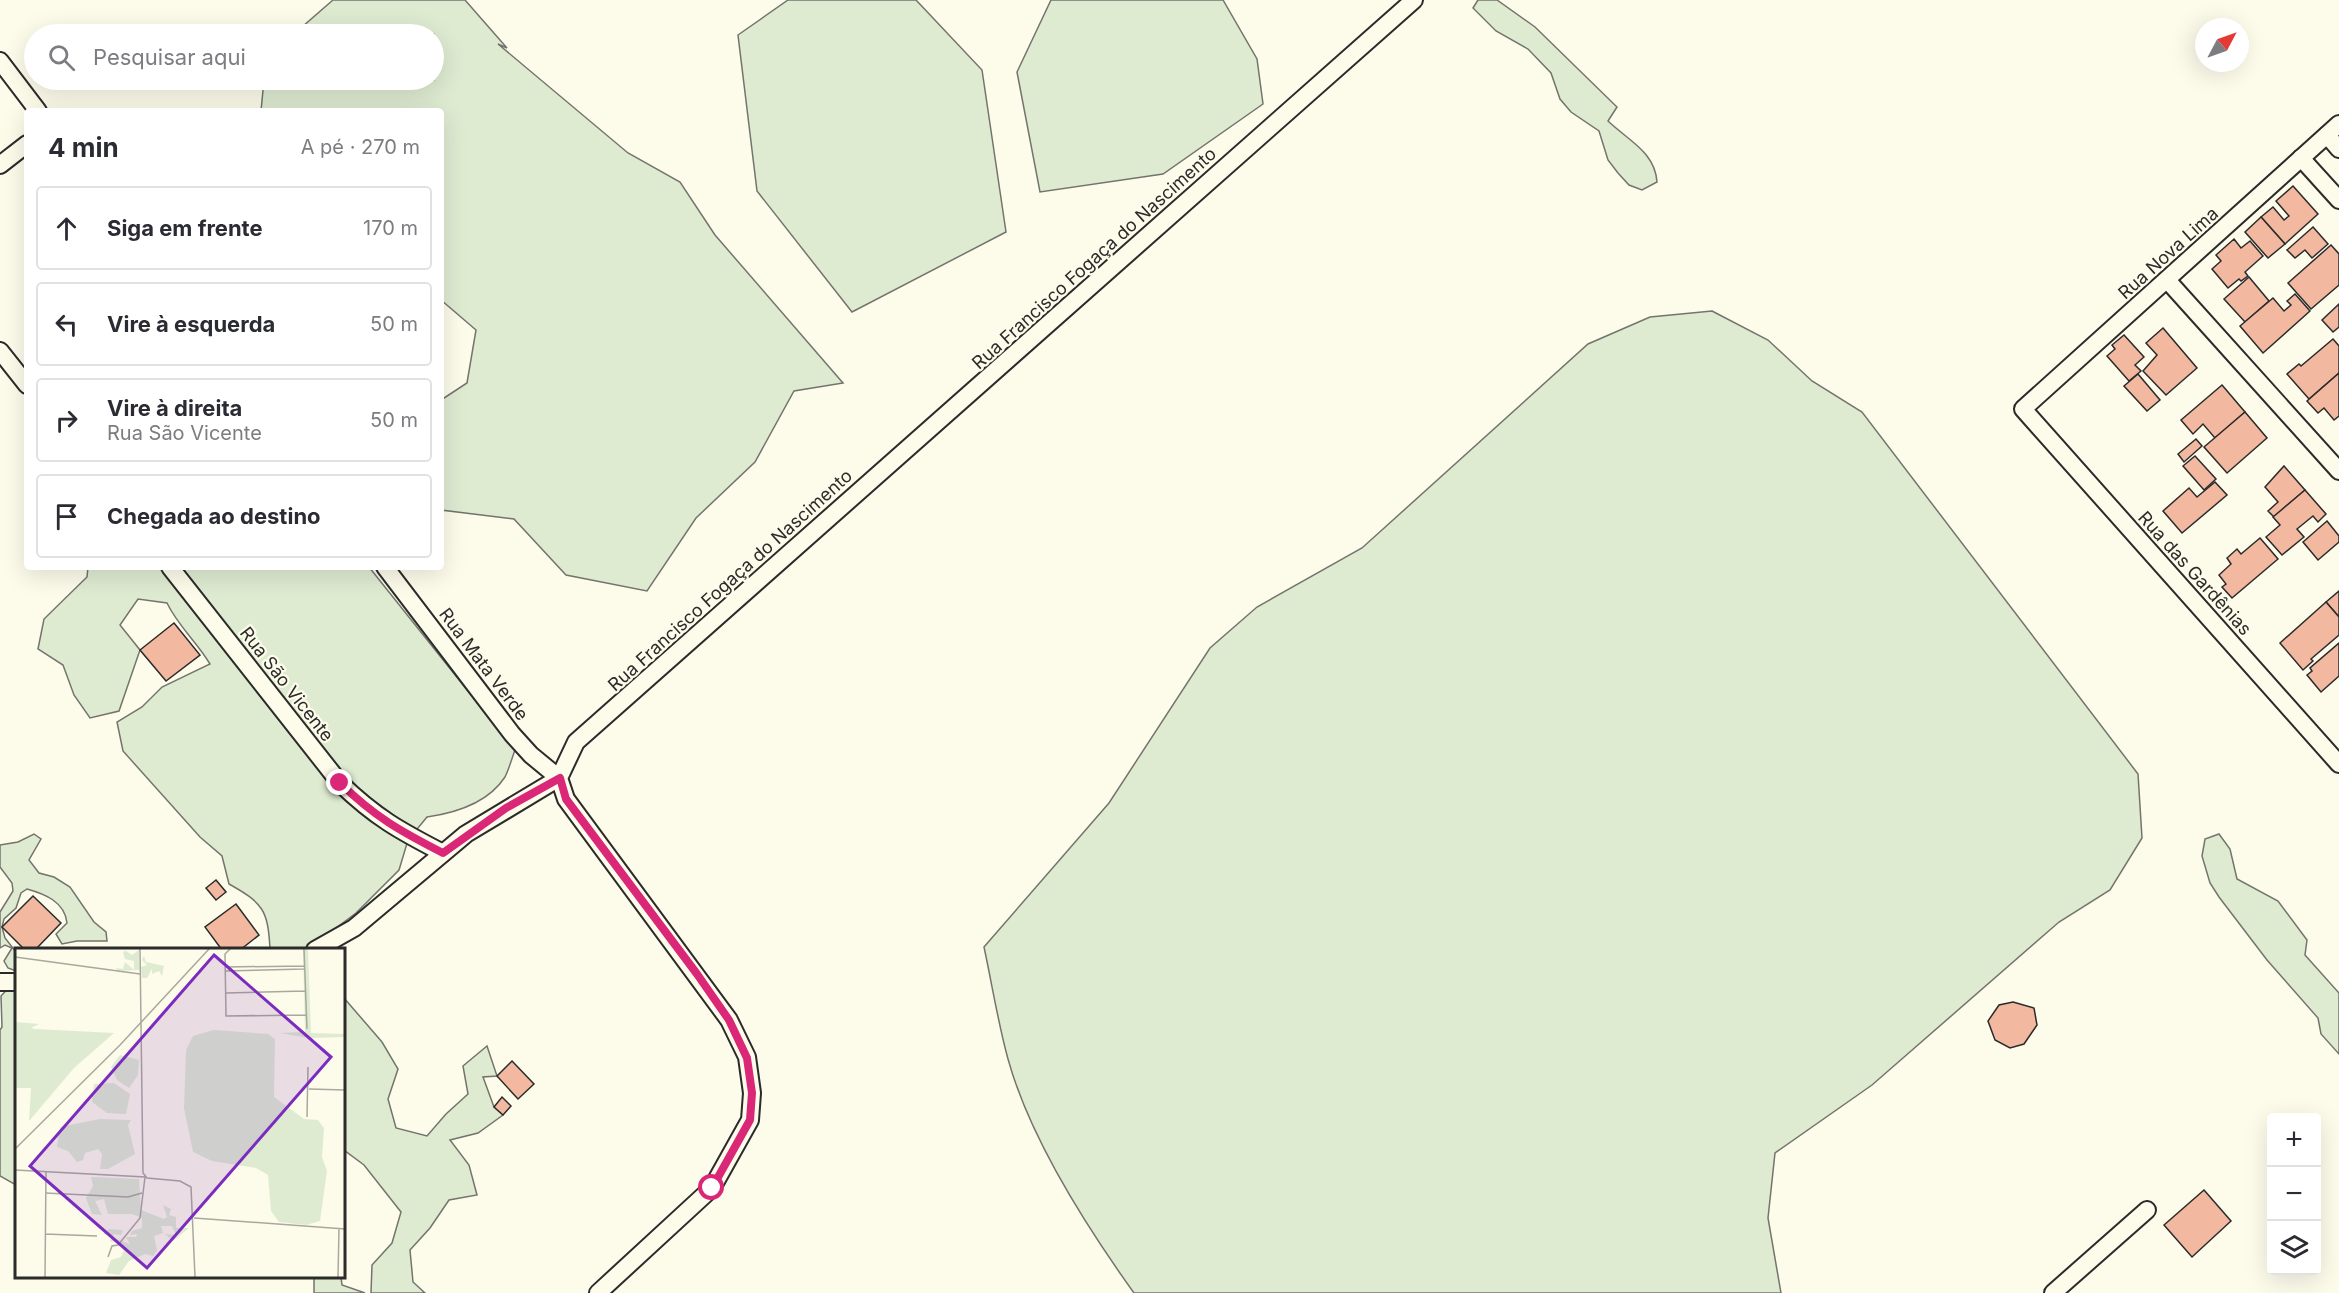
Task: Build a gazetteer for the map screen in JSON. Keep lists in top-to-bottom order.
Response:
{
  "streets": {
    "street": [
      "Rua Nova Lima",
      "Rua Francisco Fogaça do Nascimento",
      "Rua das Gardênias",
      "Rua Mata Verde",
      "Rua São Vicente"
    ]
  },
  "crossings": [
    ["Rua Nova Lima", "Rua das Gardênias"],
    ["Rua Francisco Fogaça do Nascimento", "Rua Mata Verde"]
  ],
  "north": "top right",
  "page": {
    "search": "Pesquisar aqui",
    "heading": ["4 min", "A pé · 270 m"],
    "list": [
      ["Siga em frente", "170 m"],
      ["Vire à esquerda", "50 m"],
      ["Vire à direita", "Rua São Vicente", "50 m"],
      "Chegada ao destino"
    ],
    "map_buttons": ["+", "−"]
  }
}
